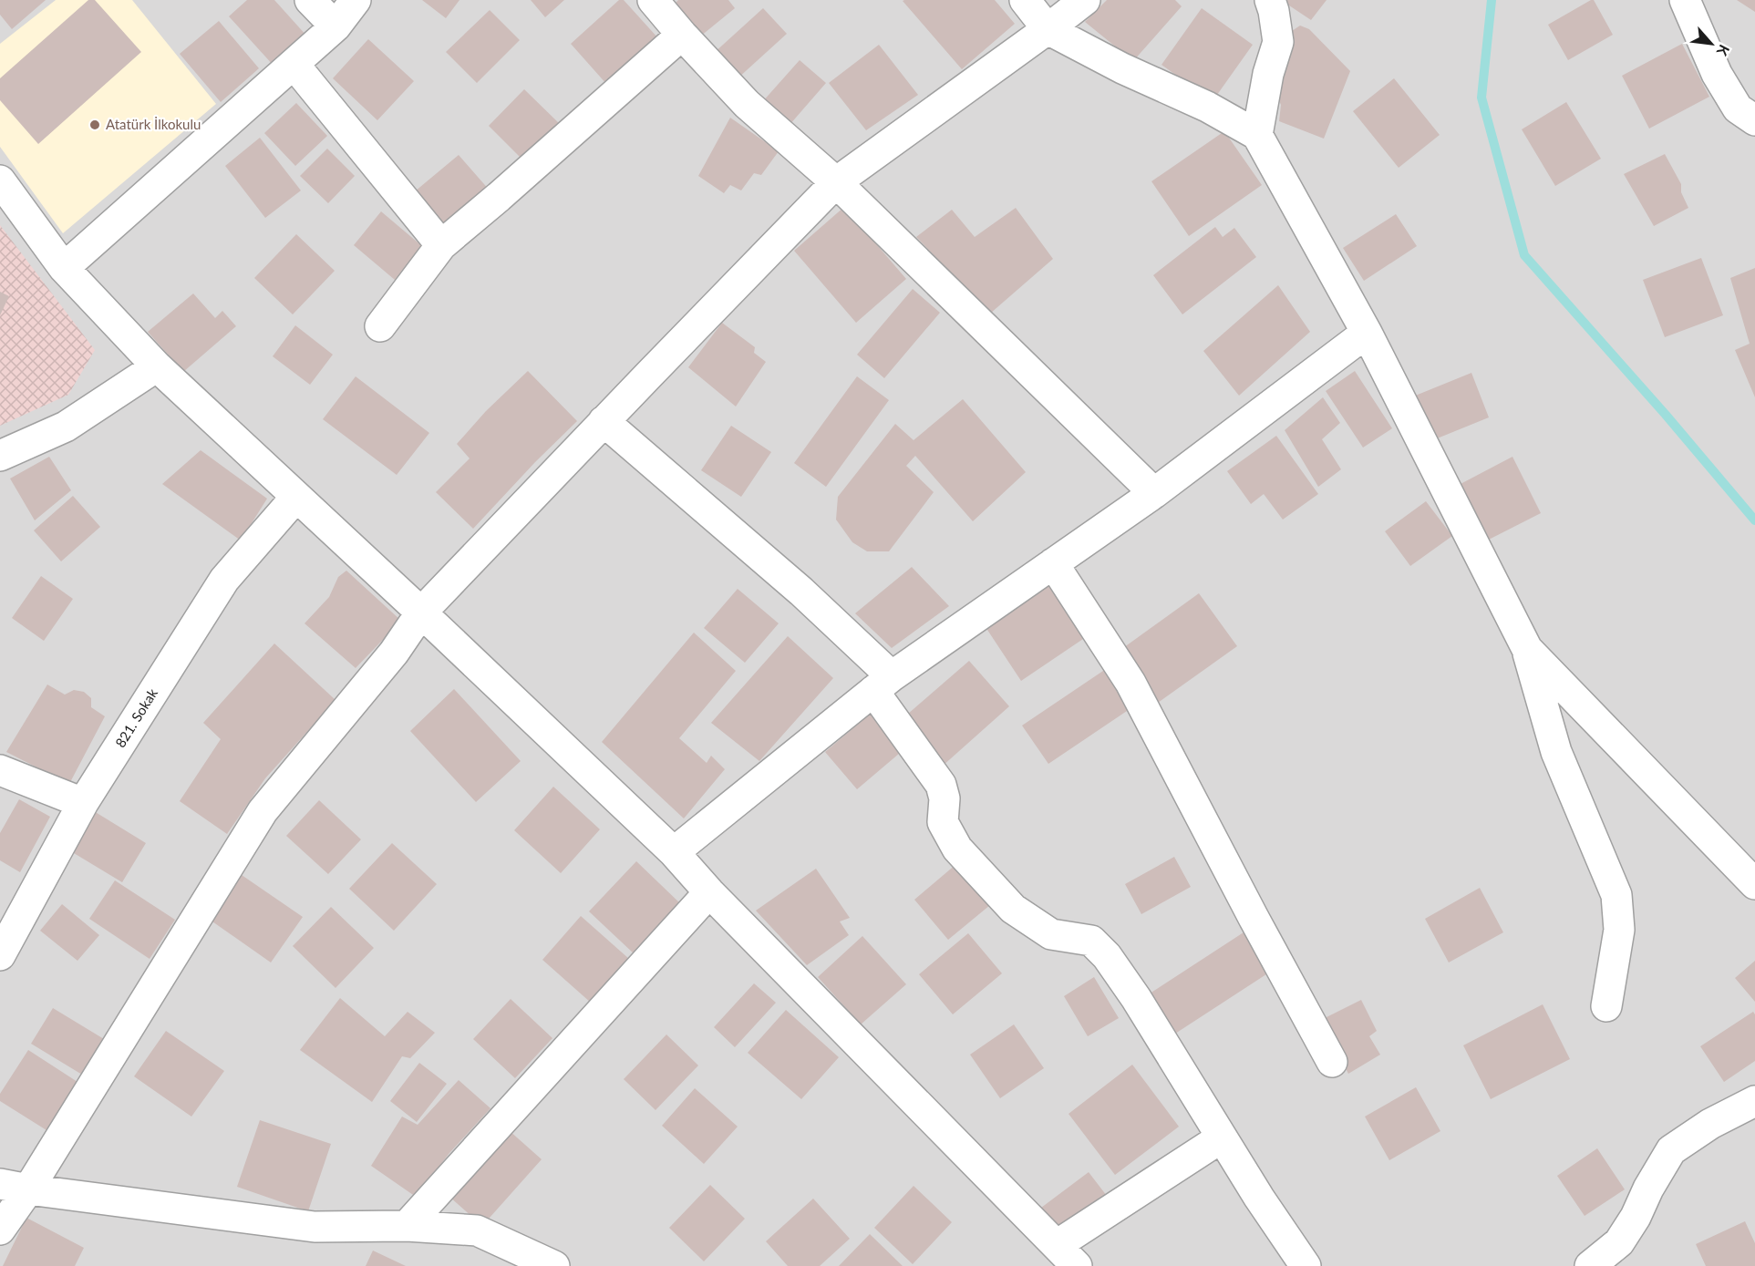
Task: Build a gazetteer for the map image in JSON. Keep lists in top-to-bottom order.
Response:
{
  "streets": {
    "street": ["821. Sokak"]
  },
  "places": ["Atatürk İlkokulu"],
  "north": "bottom right"
}
